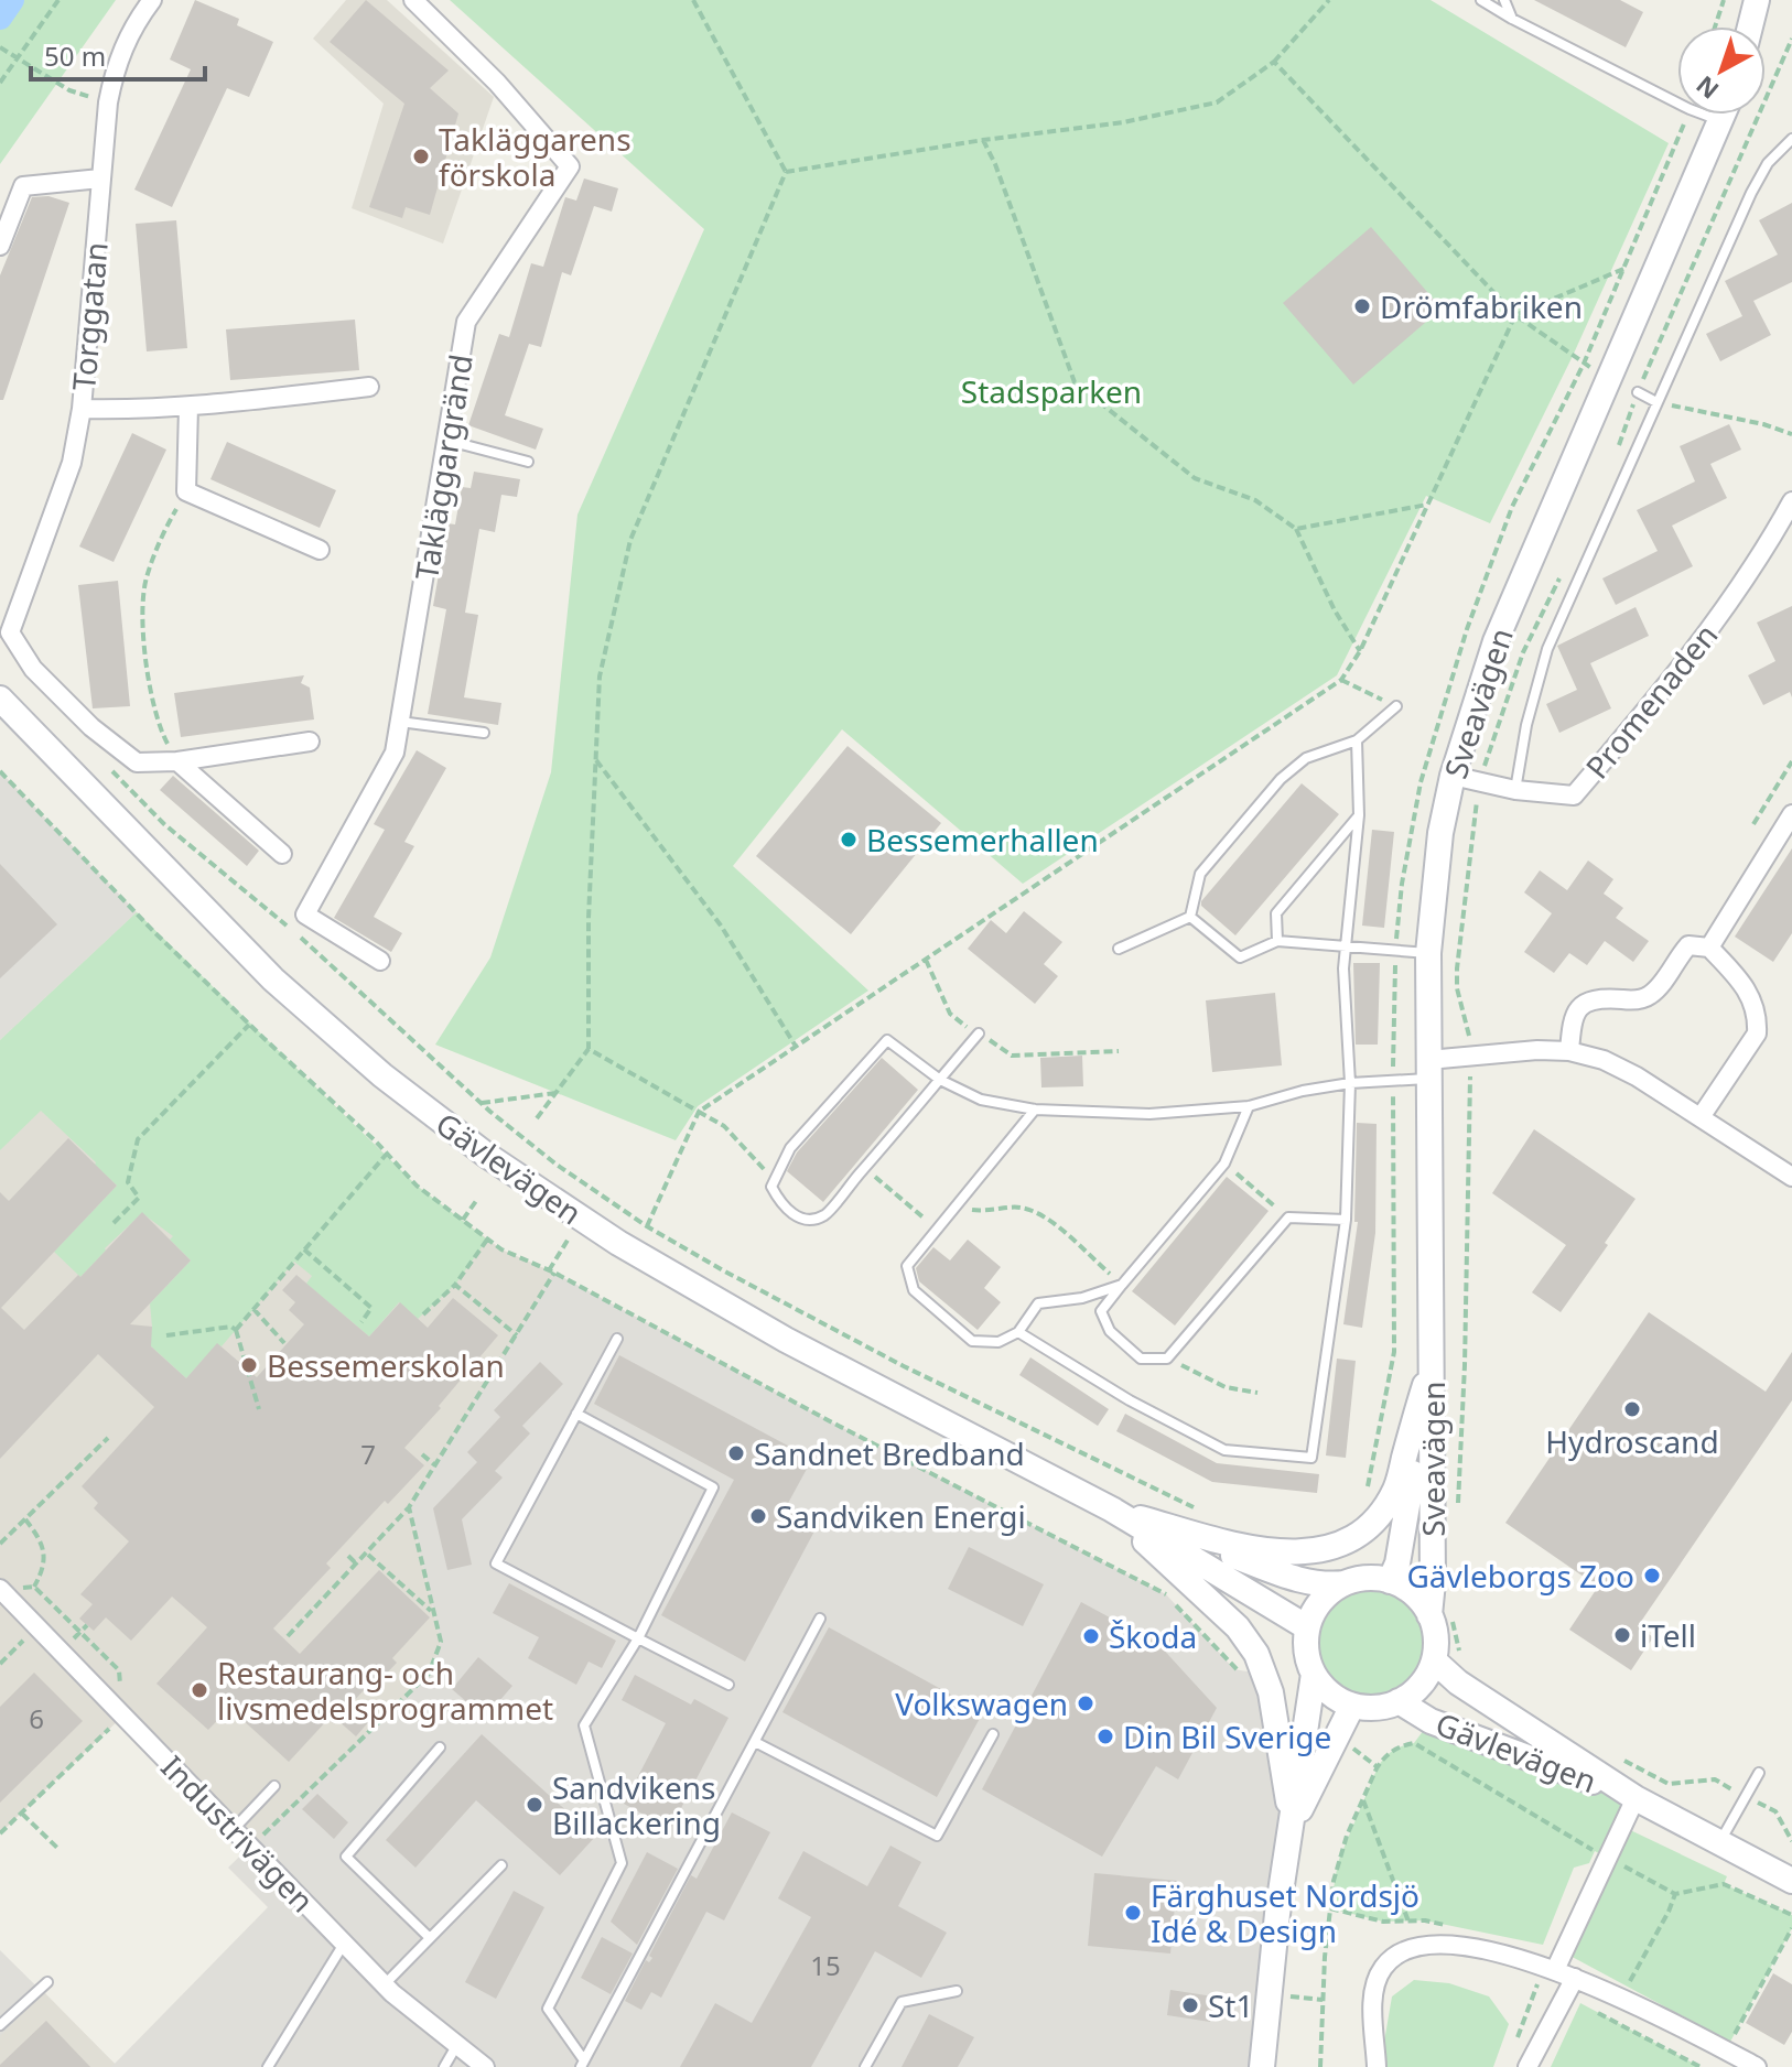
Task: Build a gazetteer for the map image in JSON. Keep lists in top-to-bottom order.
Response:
{
  "streets": {
    "main road": ["Sveavägen", "Gävlevägen"],
    "street": [
      "Torggatan",
      "Takläggargränd",
      "Promenaden",
      "Industrivägen"
    ]
  },
  "crossings": [
    ["Promenaden", "Sveavägen"],
    ["Sveavägen", "Gävlevägen"]
  ],
  "parks": ["Stadsparken"],
  "places": [
    "Takläggarens förskola",
    "Drömfabriken",
    "Bessemerhallen",
    "Bessemerskolan",
    "Hydroscand",
    "Sandnet Bredband",
    "Sandviken Energi",
    "Gävleborgs Zoo",
    "iTell",
    "Škoda",
    "Restaurang- och livsmedelsprogrammet",
    "Volkswagen",
    "Din Bil Sverige",
    "Sandvikens Billackering",
    "Färghuset Nordsjö Idé & Design",
    "St1"
  ],
  "house_numbers": ["7", "6", "15"],
  "scale_bar": "50 m",
  "north": "bottom left"
}
